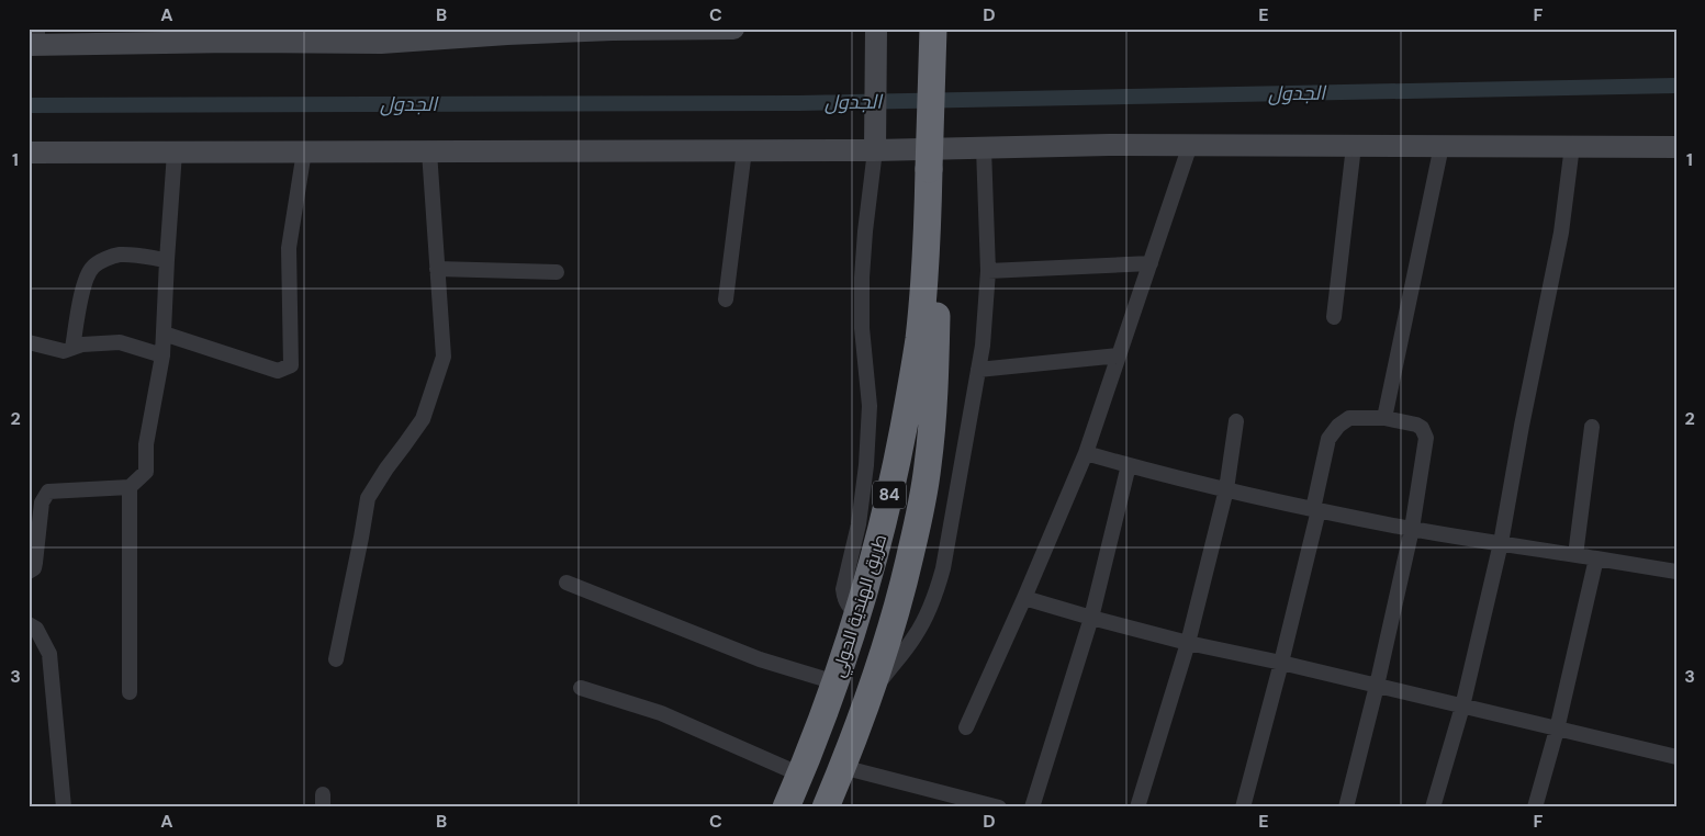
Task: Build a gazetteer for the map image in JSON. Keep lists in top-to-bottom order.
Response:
{
  "streets": {
    "highway": ["84", "طريق الهندية الحولي"]
  },
  "crossings": [
    ["84", "طريق الهندية الحولي"]
  ],
  "water": ["الجدول"],
  "grid": {
    "columns": [
      "A",
      "B",
      "C",
      "D",
      "E",
      "F"
    ],
    "rows": ["1", "2", "3"]
  }
}
